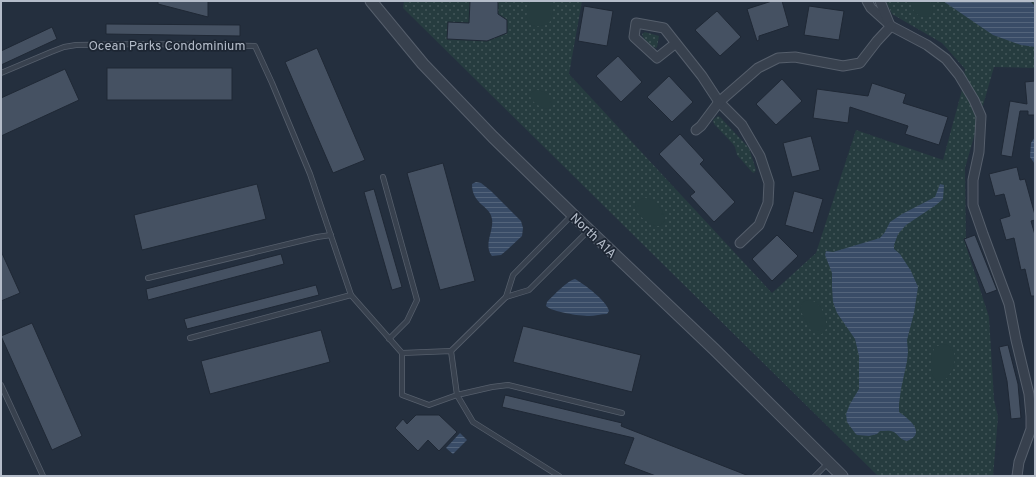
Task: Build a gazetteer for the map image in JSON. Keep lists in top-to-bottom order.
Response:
{
  "streets": {
    "street": ["North A1A"],
    "lane": ["Ocean Parks Condominium"]
  }
}
